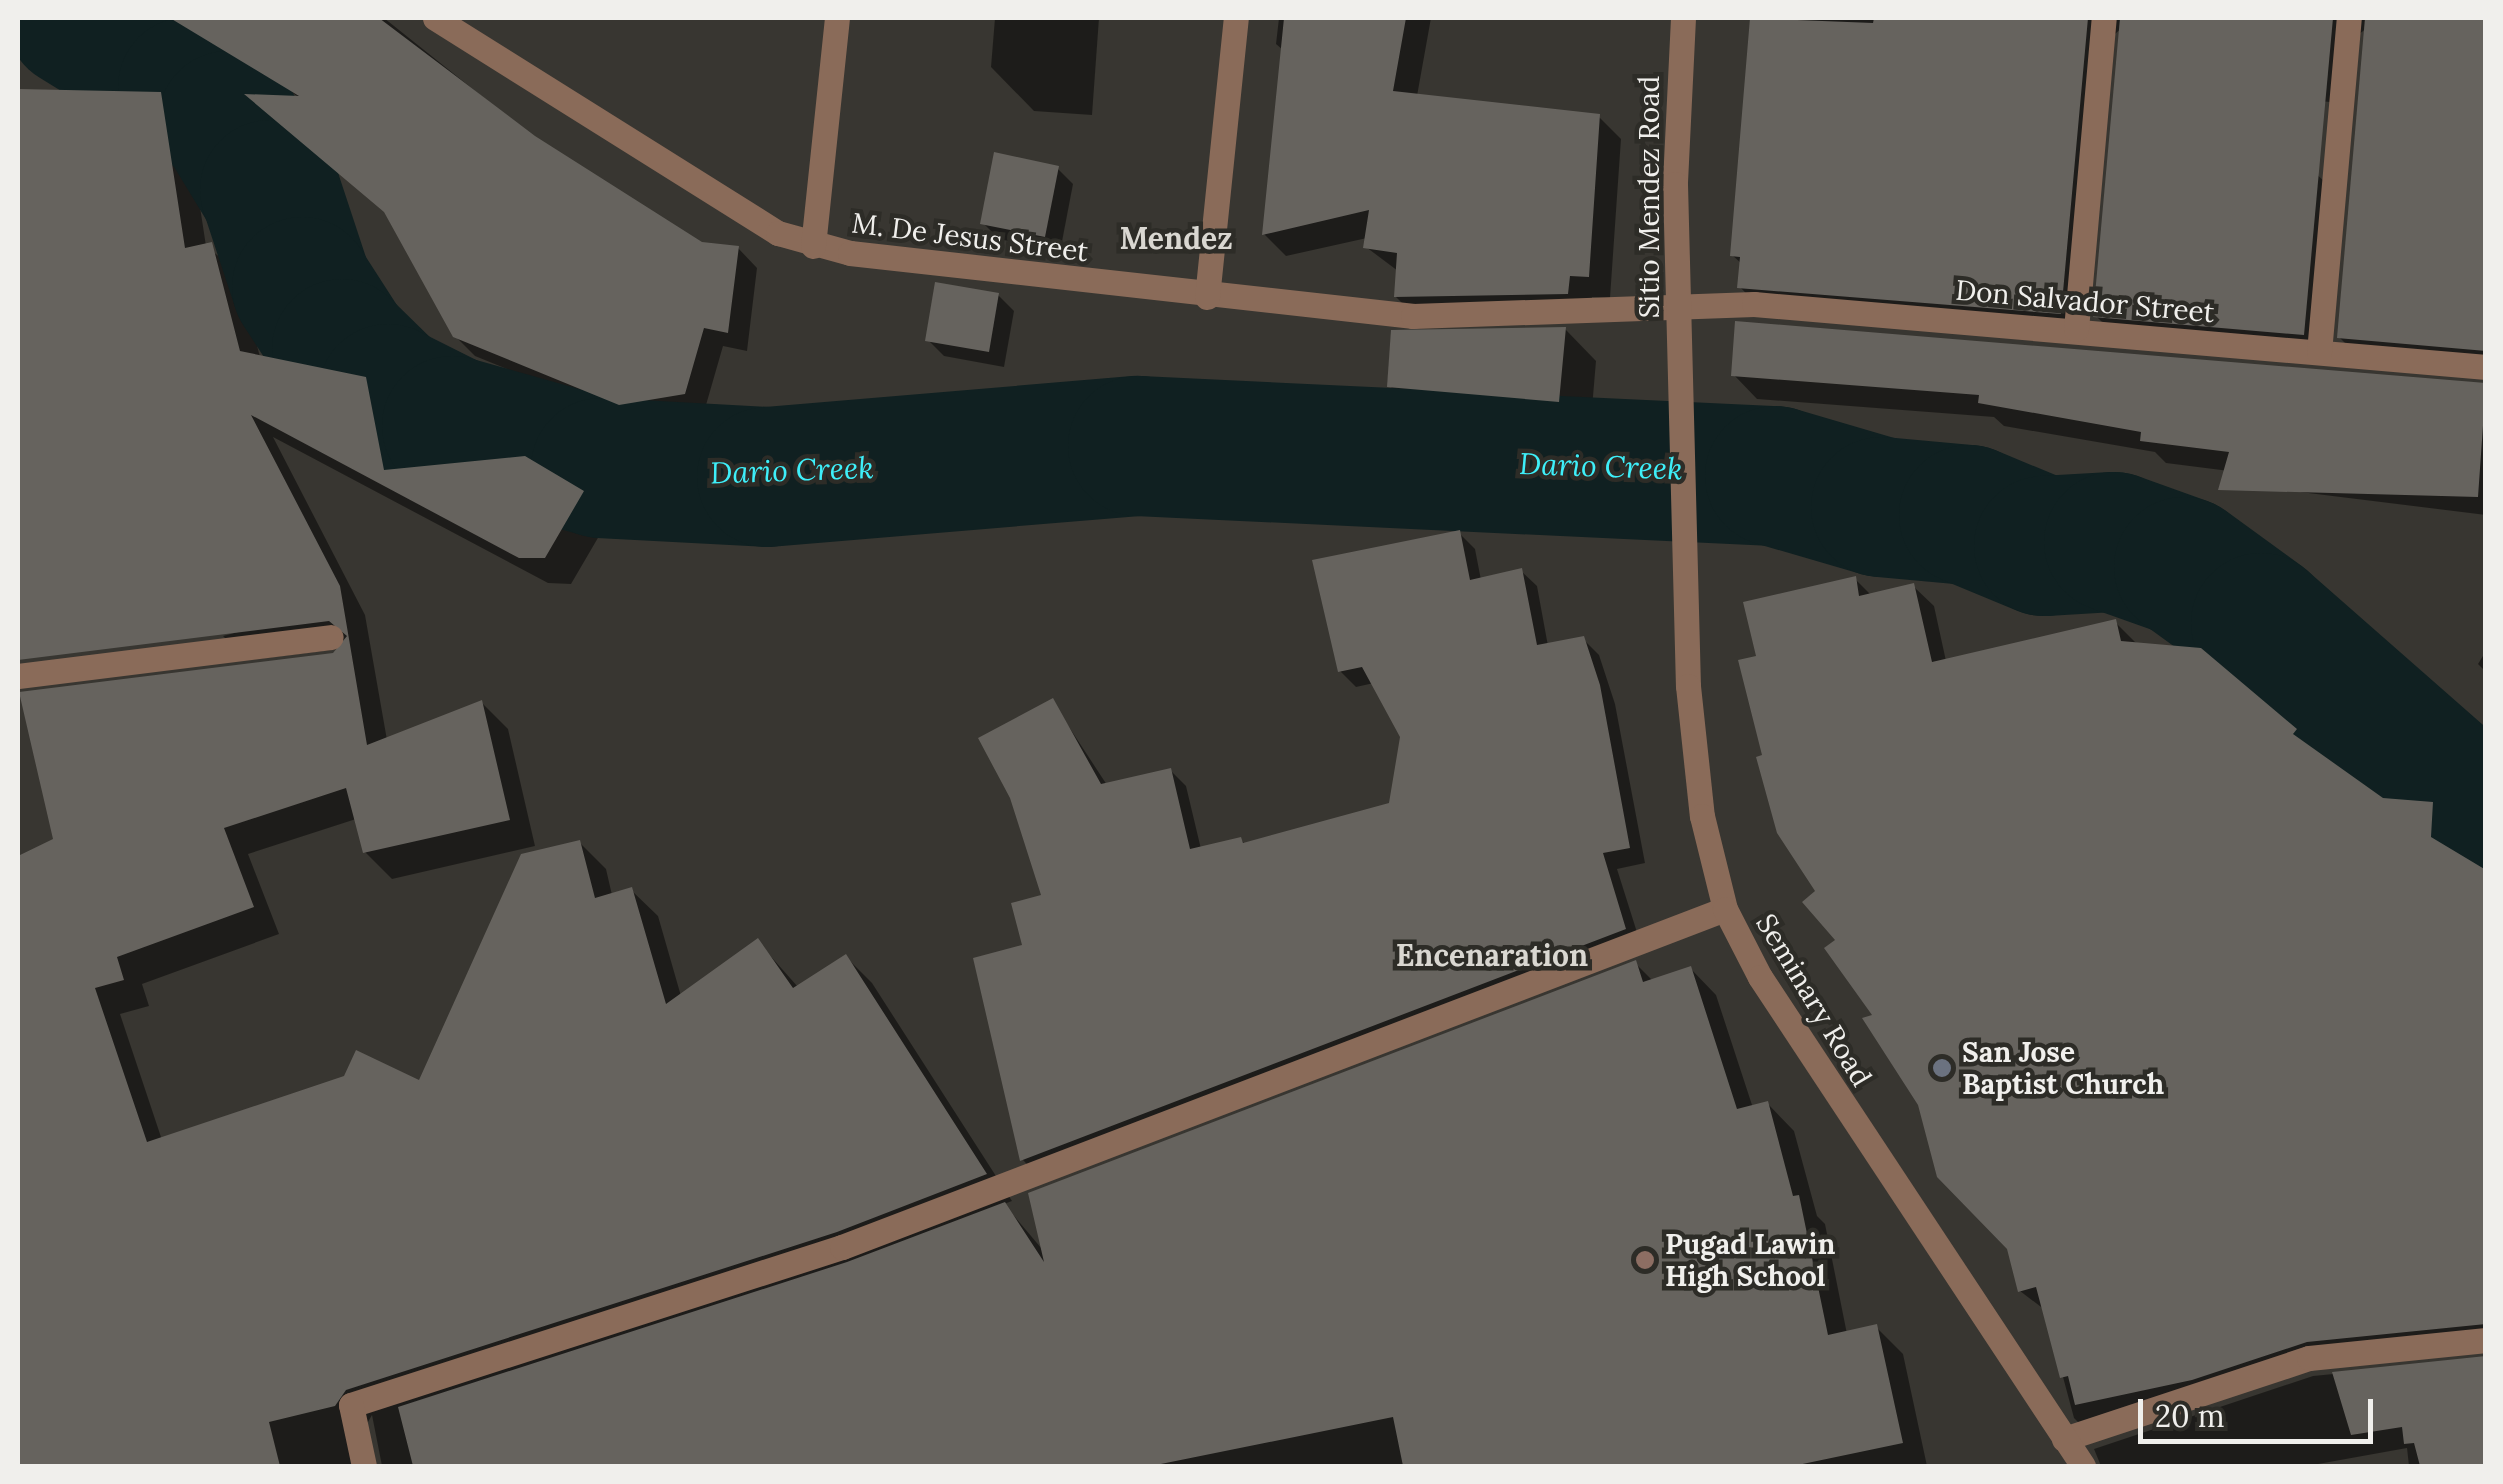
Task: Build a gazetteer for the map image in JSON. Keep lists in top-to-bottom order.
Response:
{
  "streets": {
    "street": [
      "Sitio Mendez Road",
      "M. De Jesus Street",
      "Don Salvador Street",
      "Seminary Road"
    ]
  },
  "crossings": [
    ["Sitio Mendez Road", "M. De Jesus Street"],
    ["Sitio Mendez Road", "Don Salvador Street"],
    ["Sitio Mendez Road", "Seminary Road"],
    ["M. De Jesus Street", "Don Salvador Street"]
  ],
  "districts": ["Mendez", "Encenaration"],
  "water": ["Dario Creek"],
  "places": ["San Jose Baptist Church", "Pugad Lawin High School"],
  "scale_bar": "20 m"
}
